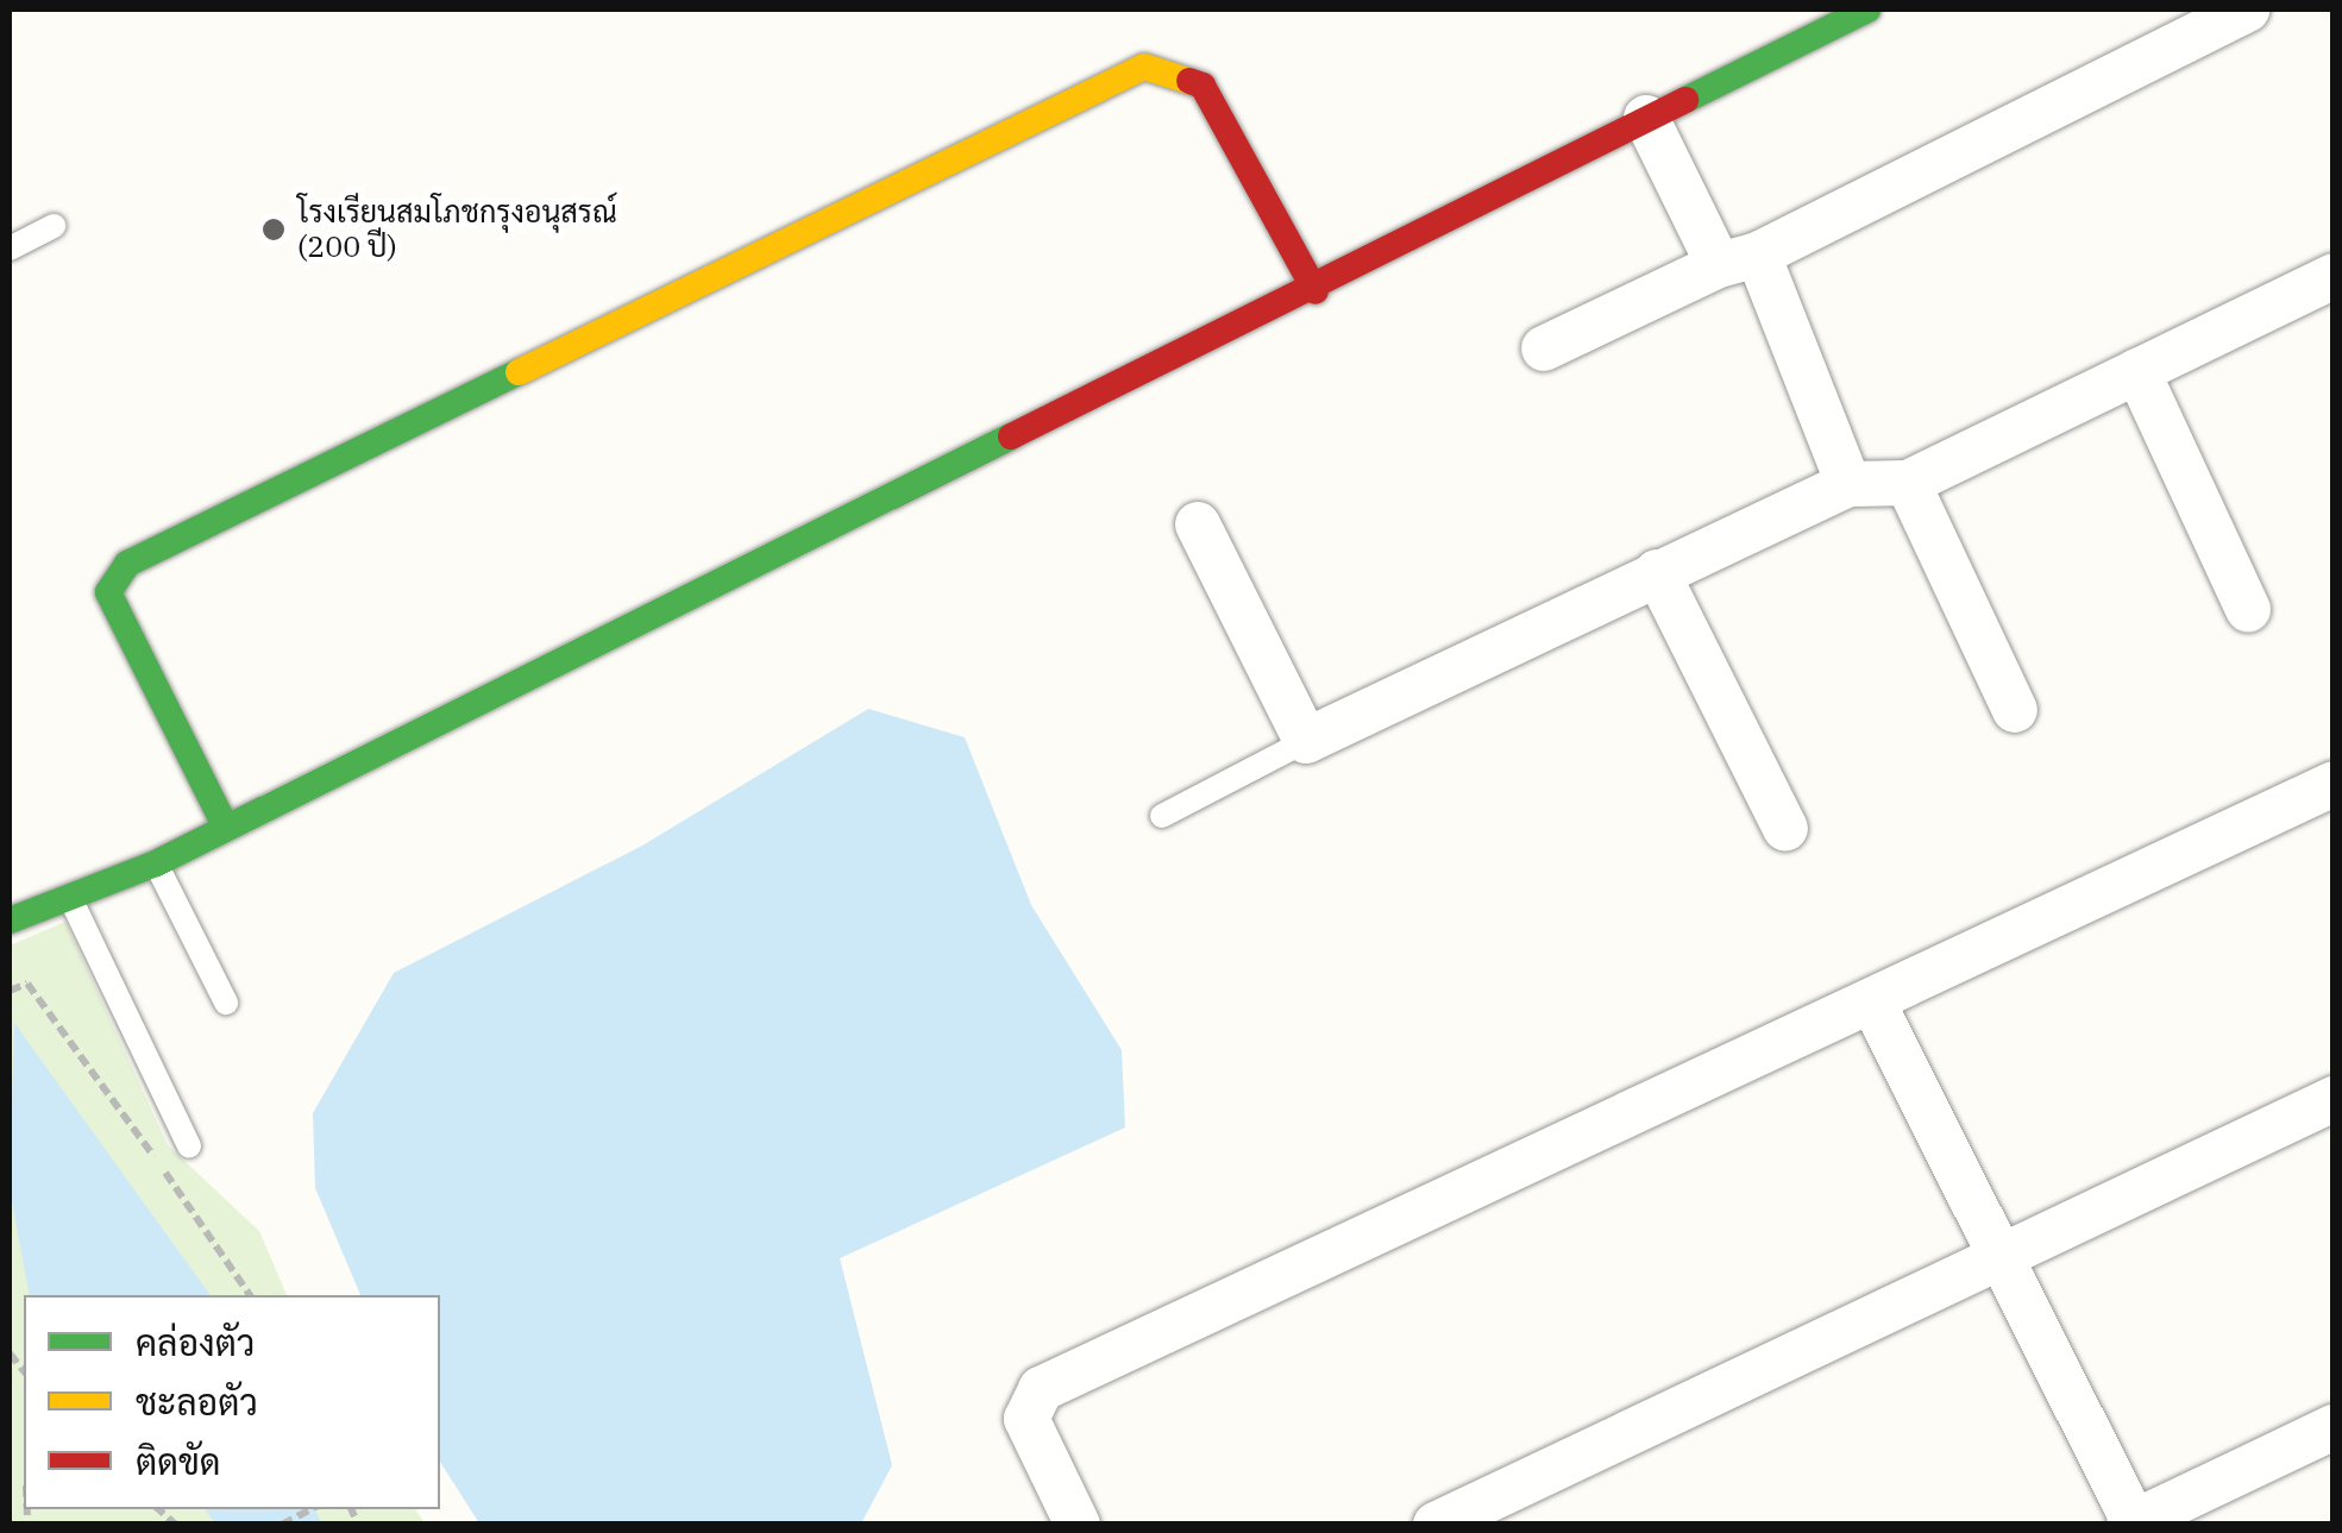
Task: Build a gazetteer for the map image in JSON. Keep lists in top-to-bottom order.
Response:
{
  "places": ["โรงเรียนสมโภชกรุงอนุสรณ์ (200 ปี)"],
  "legend": ["คล่องตัว", "ชะลอตัว", "ติดขัด"]
}
